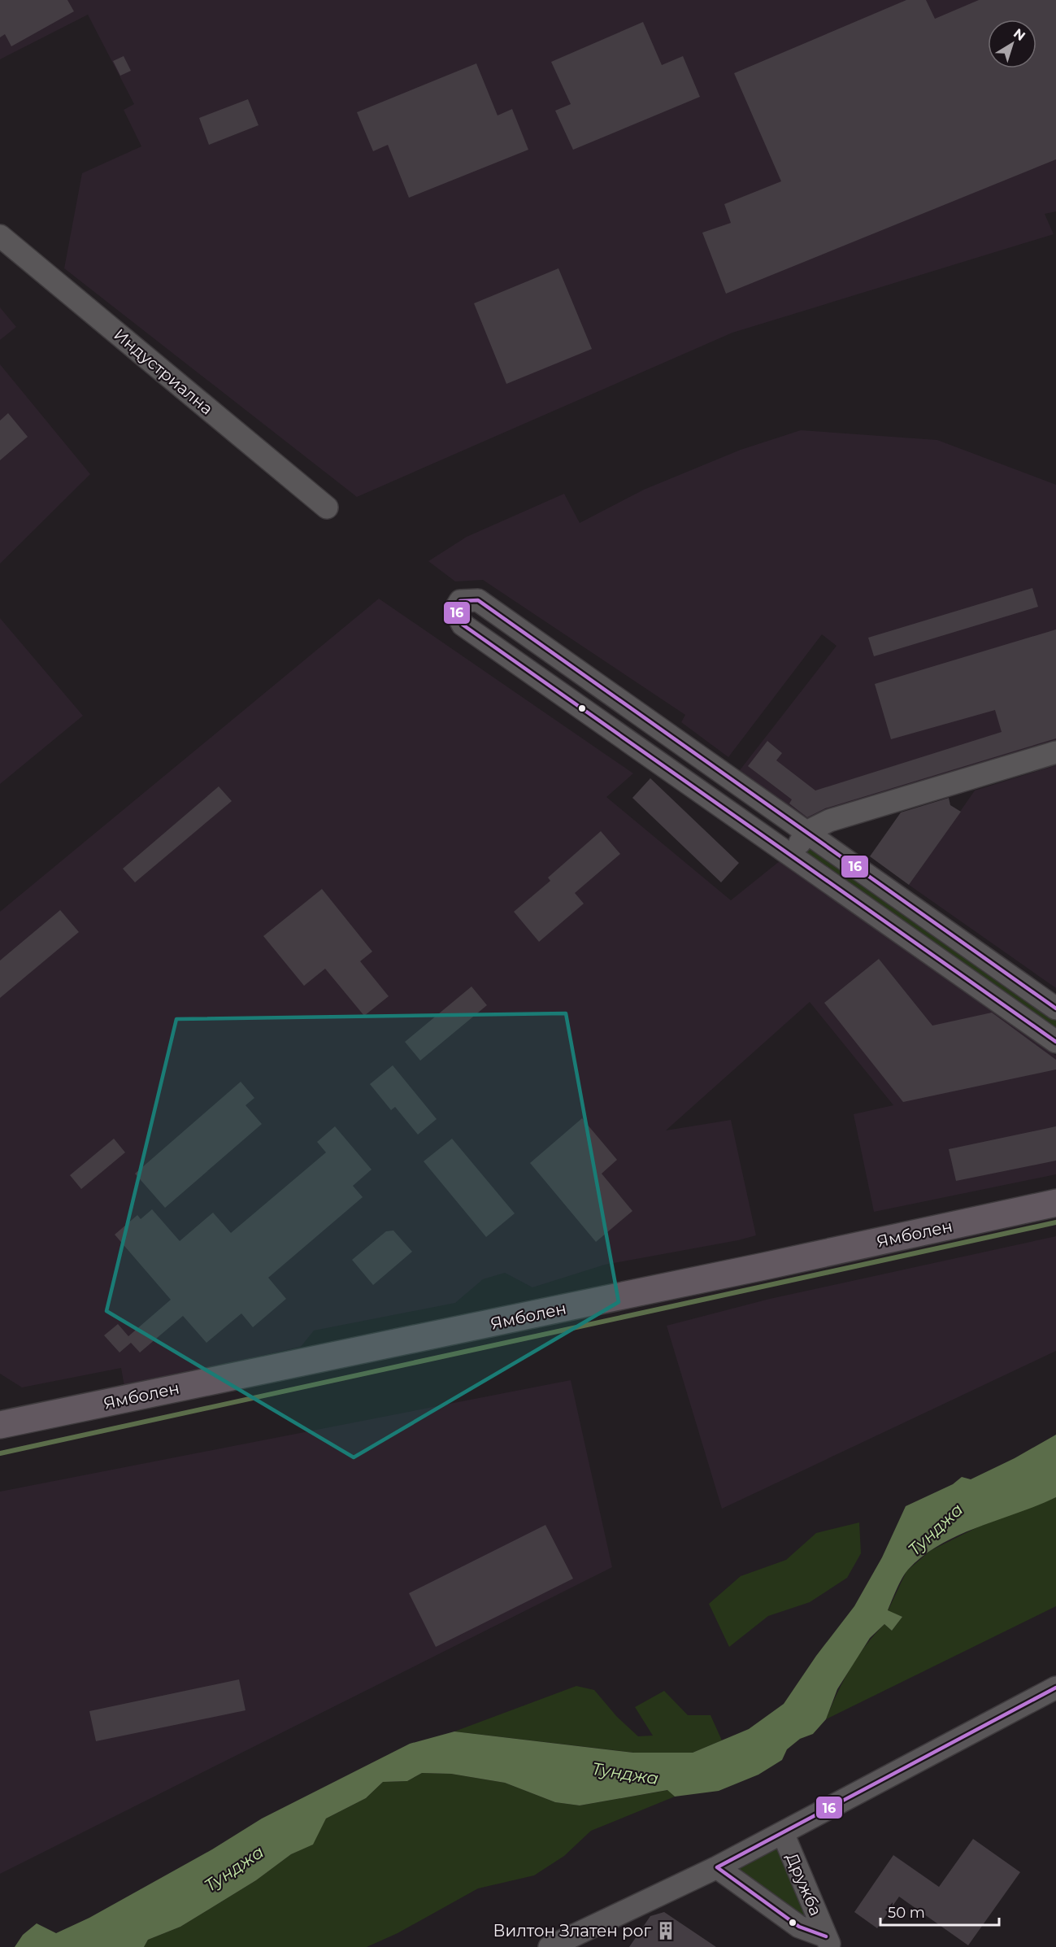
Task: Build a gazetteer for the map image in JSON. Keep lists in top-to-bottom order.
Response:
{
  "streets": {
    "main road": ["Ямболен"],
    "street": ["Индустриална", "Дружба"]
  },
  "water": ["Тунджа"],
  "places": {
    "building": ["Вилтон Златен рог"]
  },
  "lines": ["transit line 16"],
  "scale_bar": "50 m",
  "north": "top right"
}
